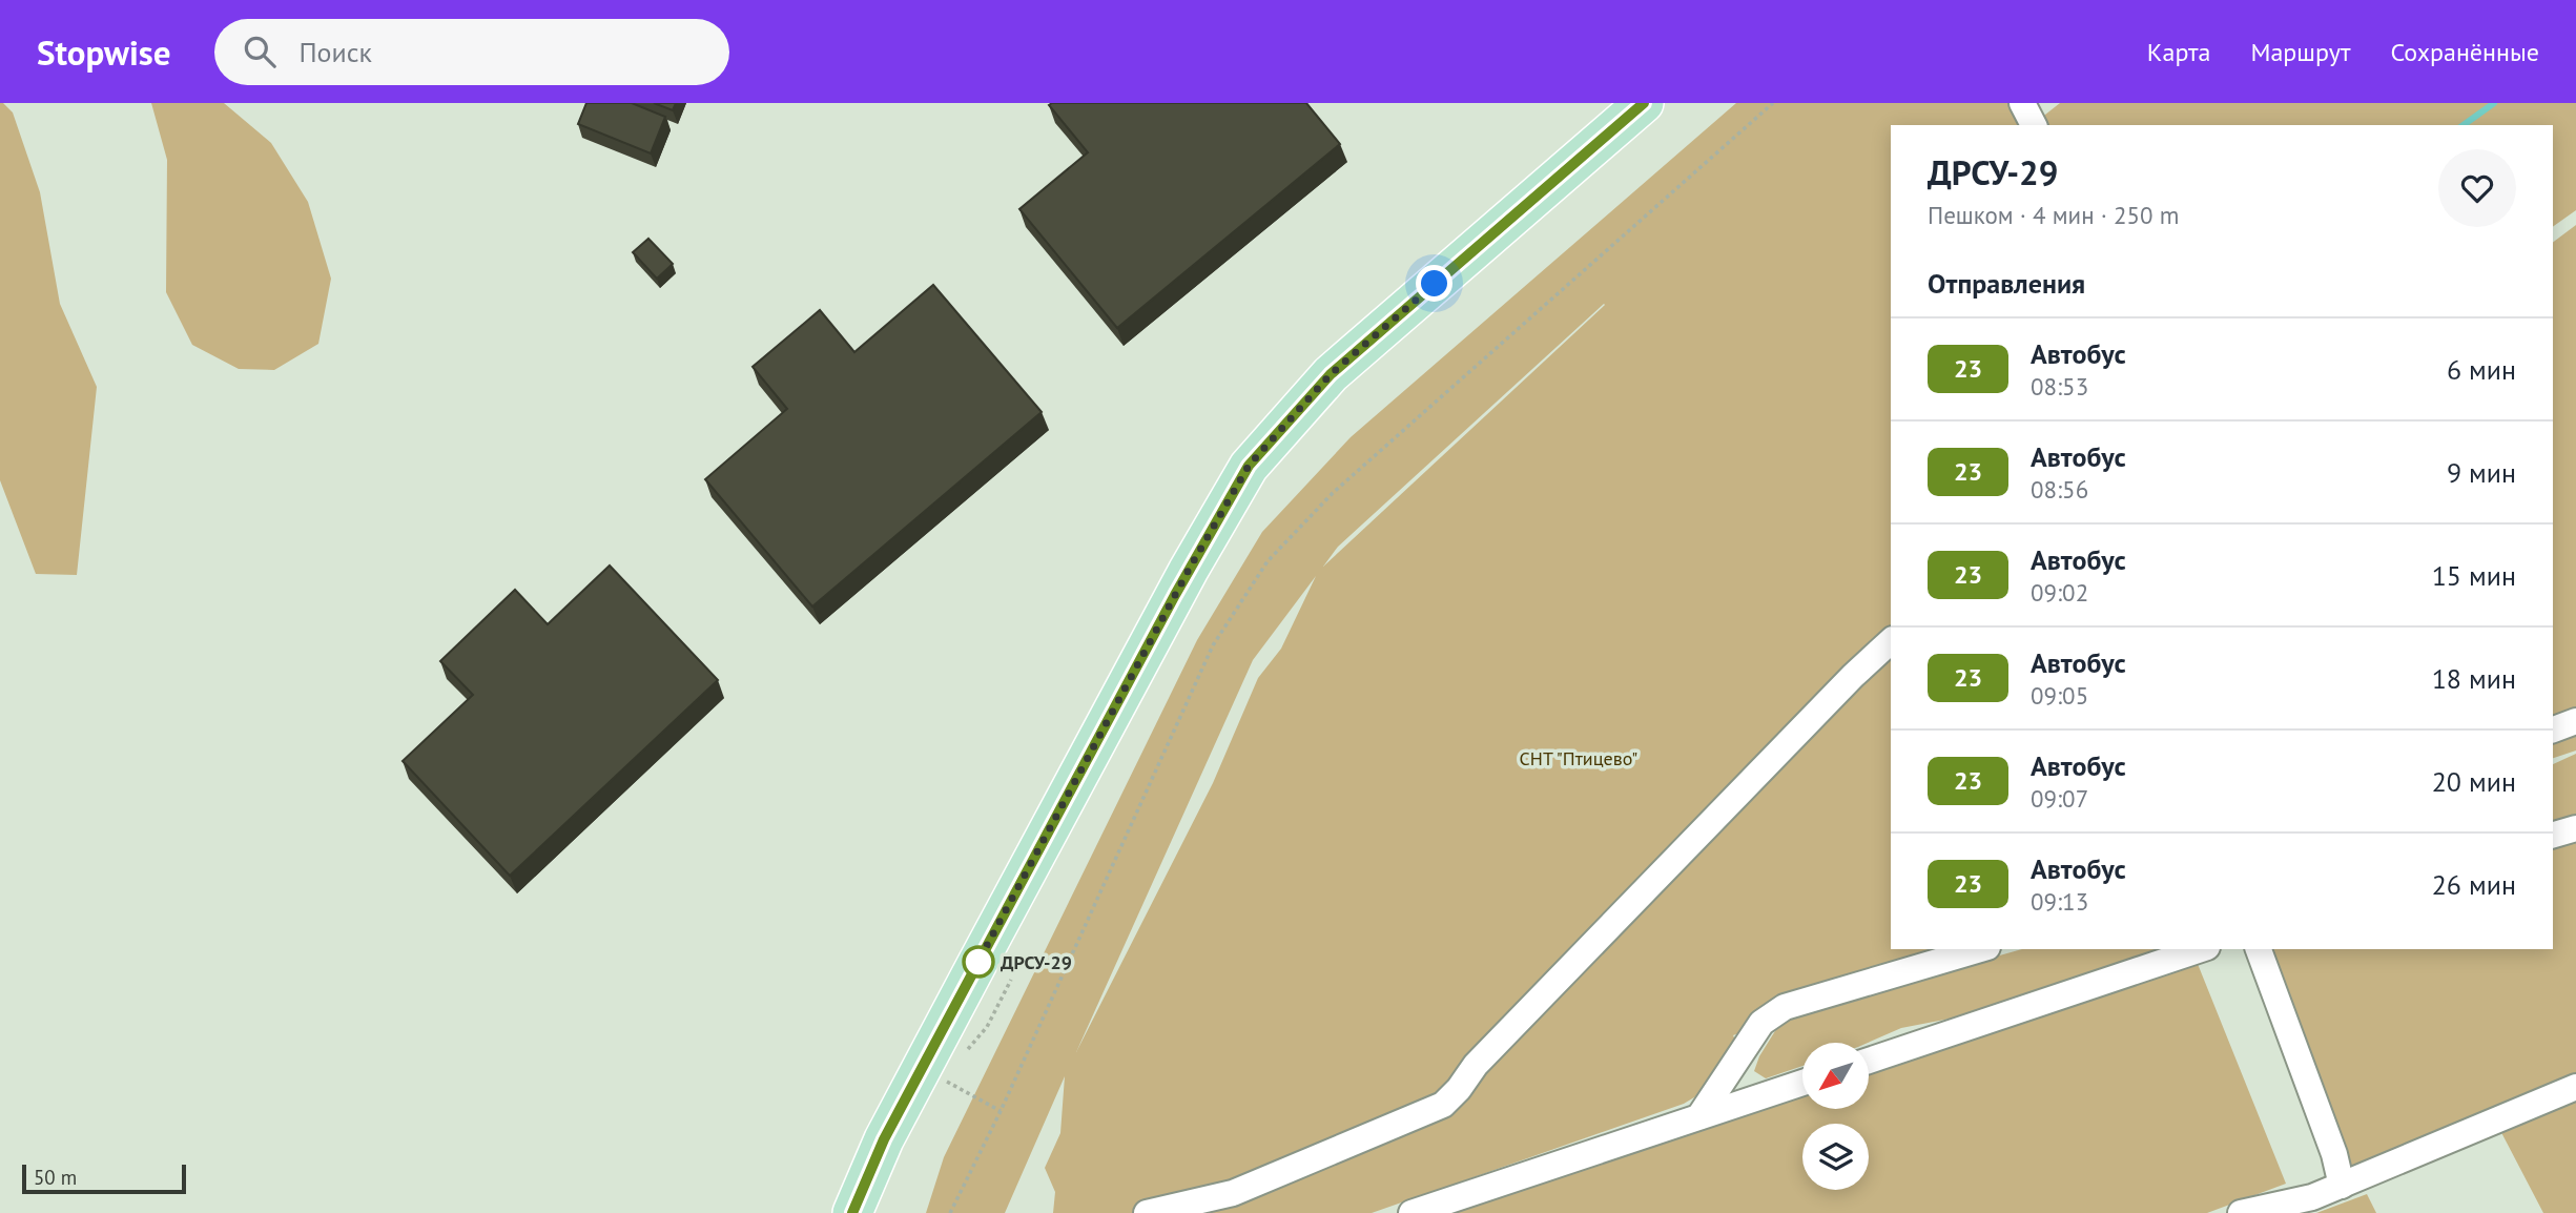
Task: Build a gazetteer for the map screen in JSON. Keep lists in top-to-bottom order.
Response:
{
  "parks": ["СНТ \"Птицево\""],
  "places": ["ДРСУ-29"],
  "lines": ["bus line 23"],
  "scale_bar": "50 m",
  "north": "bottom left",
  "page": {
    "header": "Stopwise",
    "search": "Поиск",
    "nav": ["Карта", "Маршрут", "Сохранённые"],
    "heading": [
      ["ДРСУ-29", "Пешком · 4 мин · 250 m"],
      "Отправления"
    ],
    "list": [
      {
        "mark": "23",
        "name": "Автобус",
        "note": "08:53",
        "value": "6 мин"
      },
      {
        "mark": "23",
        "name": "Автобус",
        "note": "08:56",
        "value": "9 мин"
      },
      {
        "mark": "23",
        "name": "Автобус",
        "note": "09:02",
        "value": "15 мин"
      },
      {
        "mark": "23",
        "name": "Автобус",
        "note": "09:05",
        "value": "18 мин"
      },
      {
        "mark": "23",
        "name": "Автобус",
        "note": "09:07",
        "value": "20 мин"
      },
      {
        "mark": "23",
        "name": "Автобус",
        "note": "09:13",
        "value": "26 мин"
      }
    ],
    "scale": "50 m"
  }
}
